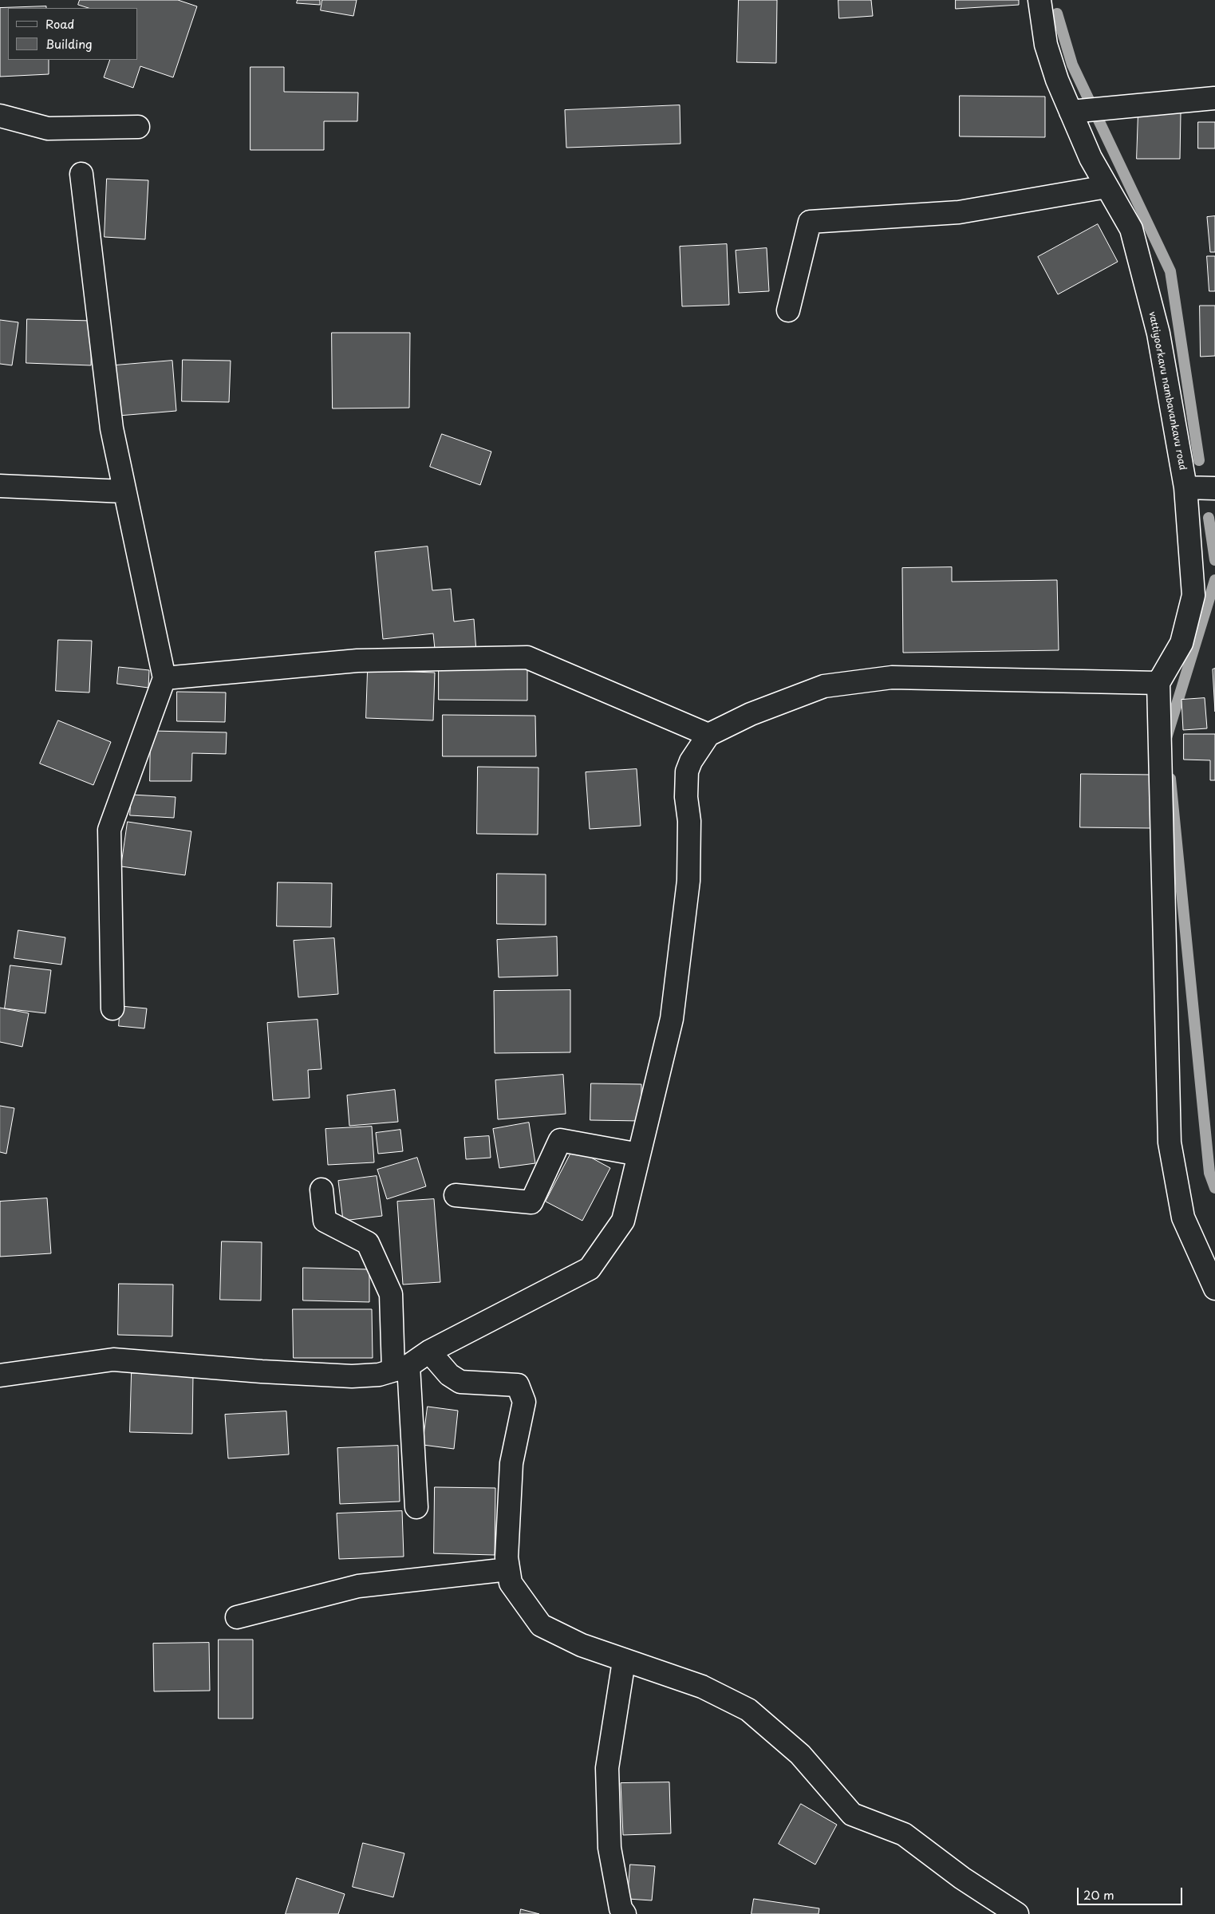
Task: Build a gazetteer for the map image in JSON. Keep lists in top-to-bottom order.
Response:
{
  "streets": {
    "street": ["vattiyoorkavu nambavankavu road"]
  },
  "legend": ["Road", "Building"],
  "scale_bar": "20 m"
}
